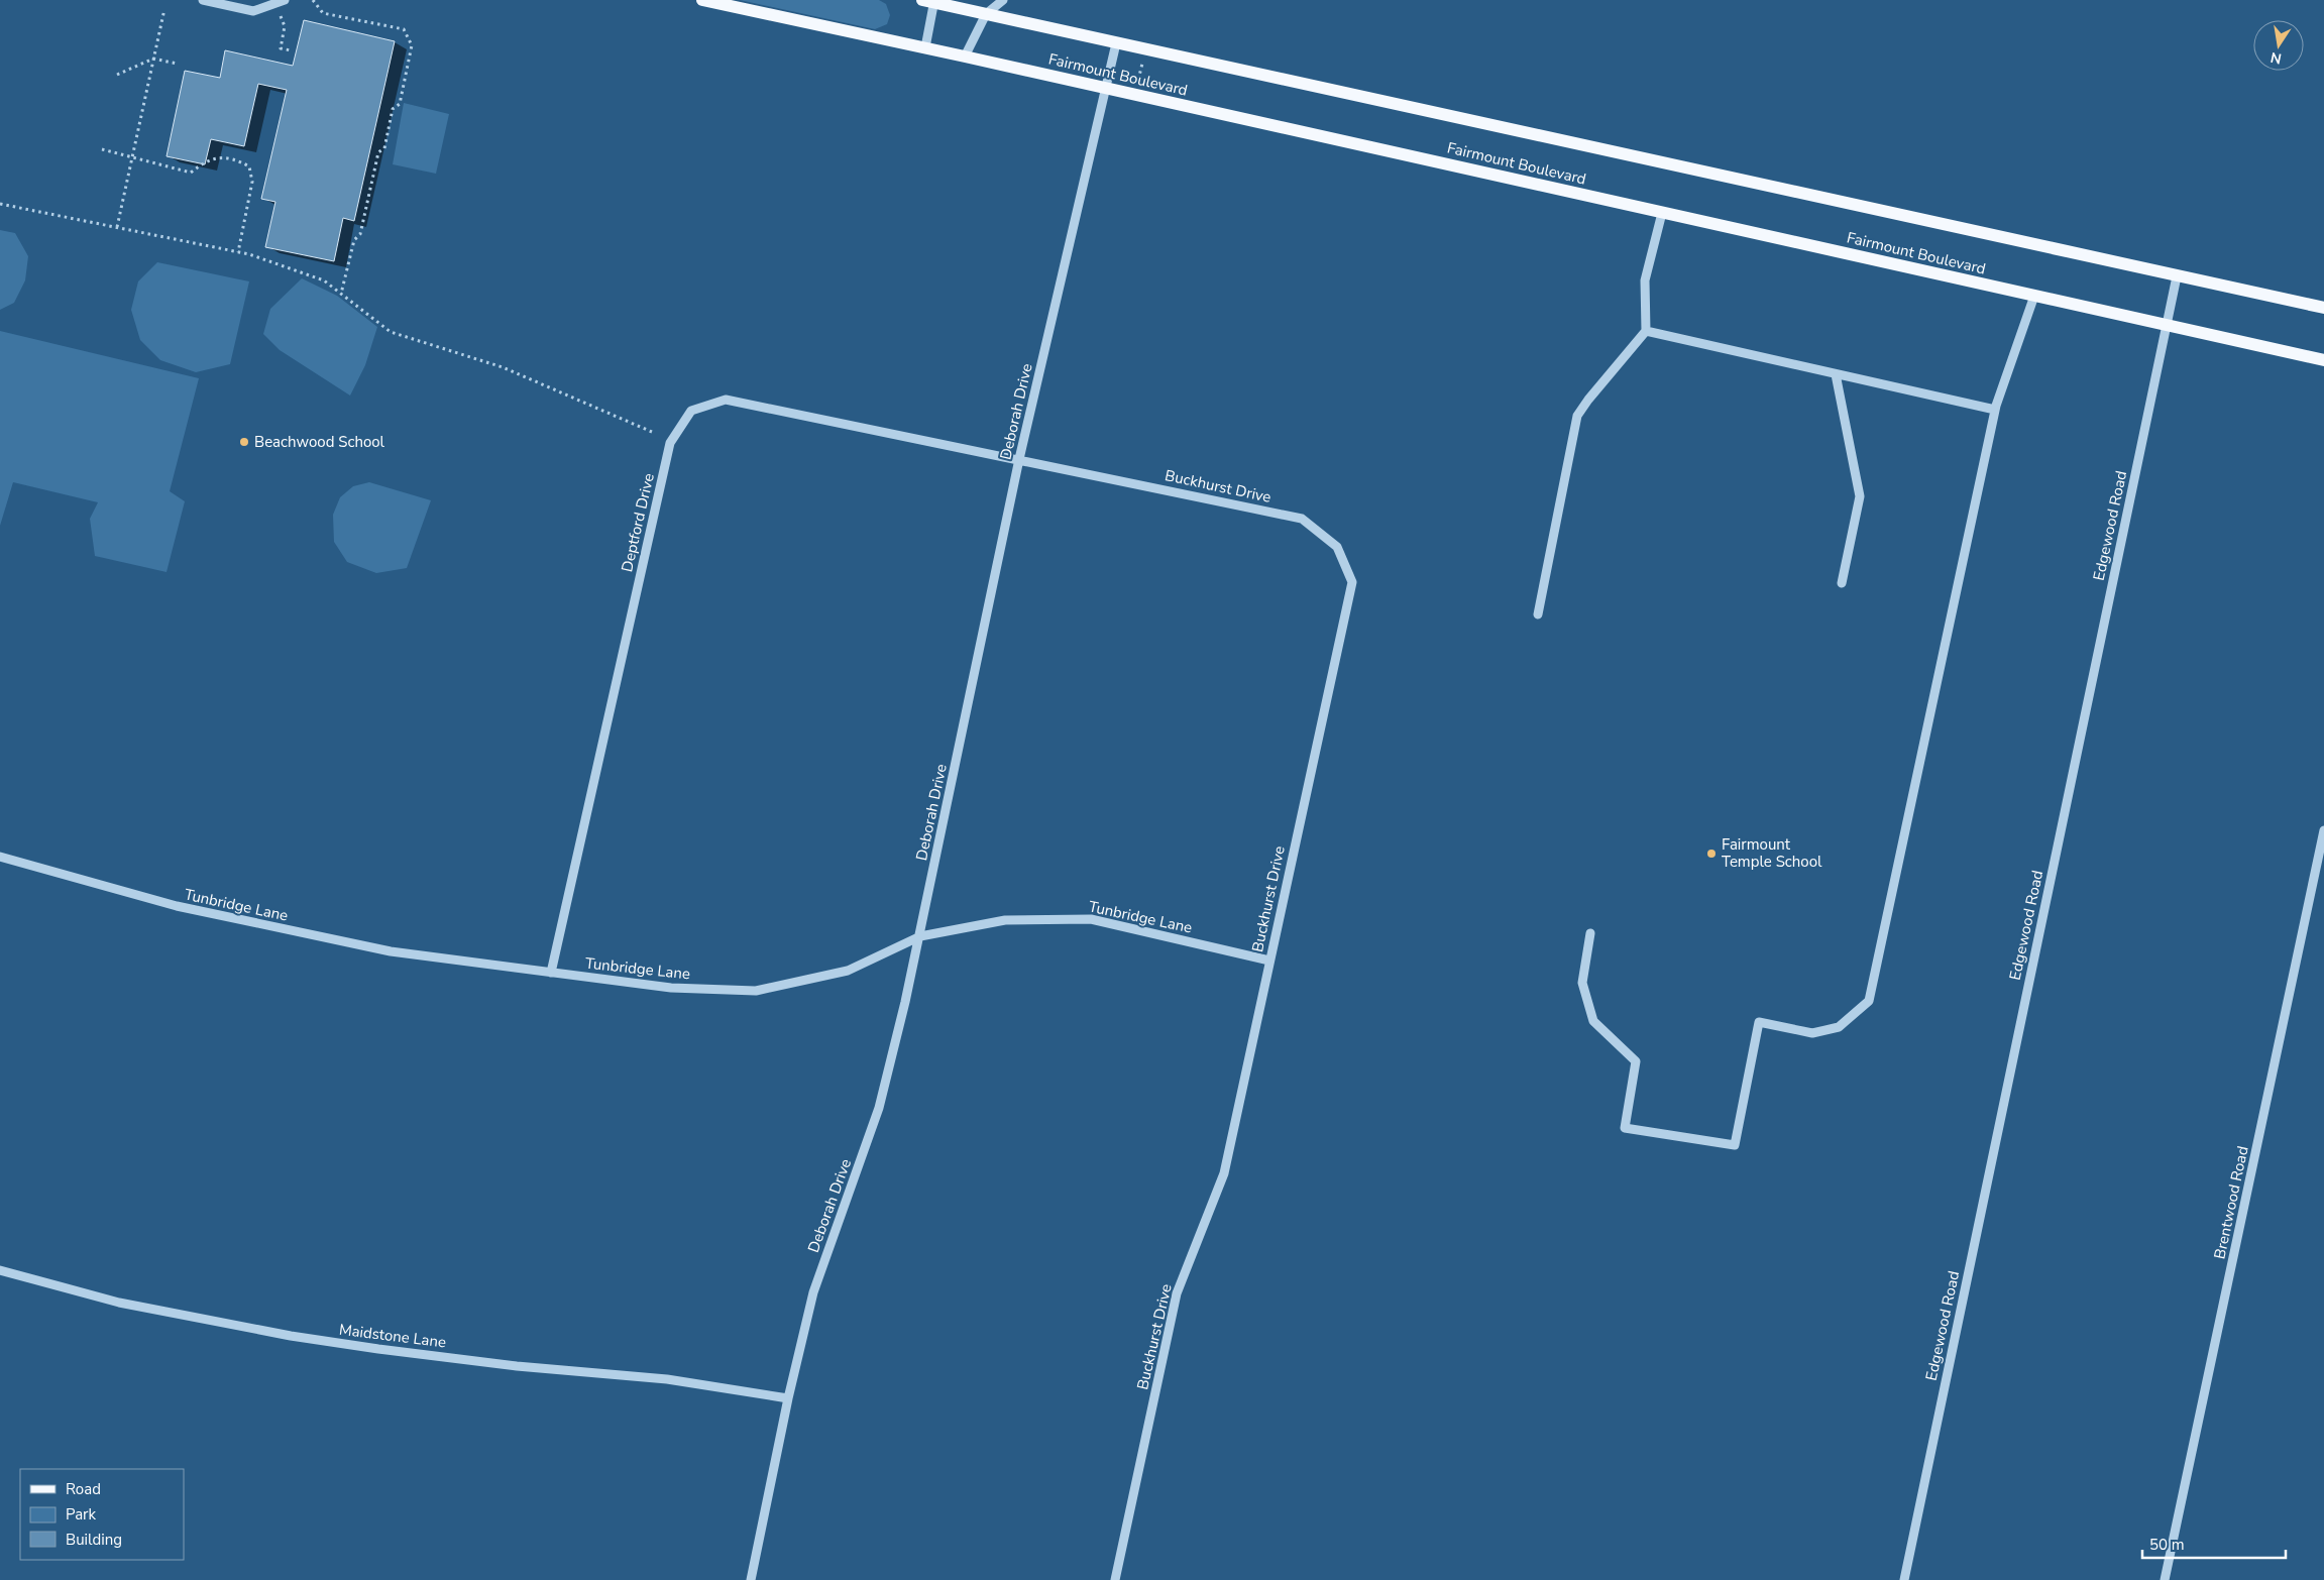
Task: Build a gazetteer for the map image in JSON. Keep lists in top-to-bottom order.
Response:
{
  "streets": {
    "main road": ["Fairmount Boulevard"],
    "street": [
      "Deborah Drive",
      "Buckhurst Drive",
      "Deptford Drive",
      "Edgewood Road",
      "Tunbridge Lane",
      "Brentwood Road",
      "Maidstone Lane"
    ]
  },
  "crossings": [
    ["Fairmount Boulevard", "Deborah Drive"],
    ["Fairmount Boulevard", "Edgewood Road"],
    ["Deborah Drive", "Buckhurst Drive"],
    ["Deborah Drive", "Deptford Drive"],
    ["Deborah Drive", "Tunbridge Lane"],
    ["Deborah Drive", "Maidstone Lane"],
    ["Buckhurst Drive", "Deptford Drive"],
    ["Buckhurst Drive", "Tunbridge Lane"],
    ["Deptford Drive", "Tunbridge Lane"]
  ],
  "places": ["Beachwood School", "Fairmount Temple School"],
  "legend": ["Road", "Park", "Building"],
  "scale_bar": "50 m",
  "north": "bottom"
}
